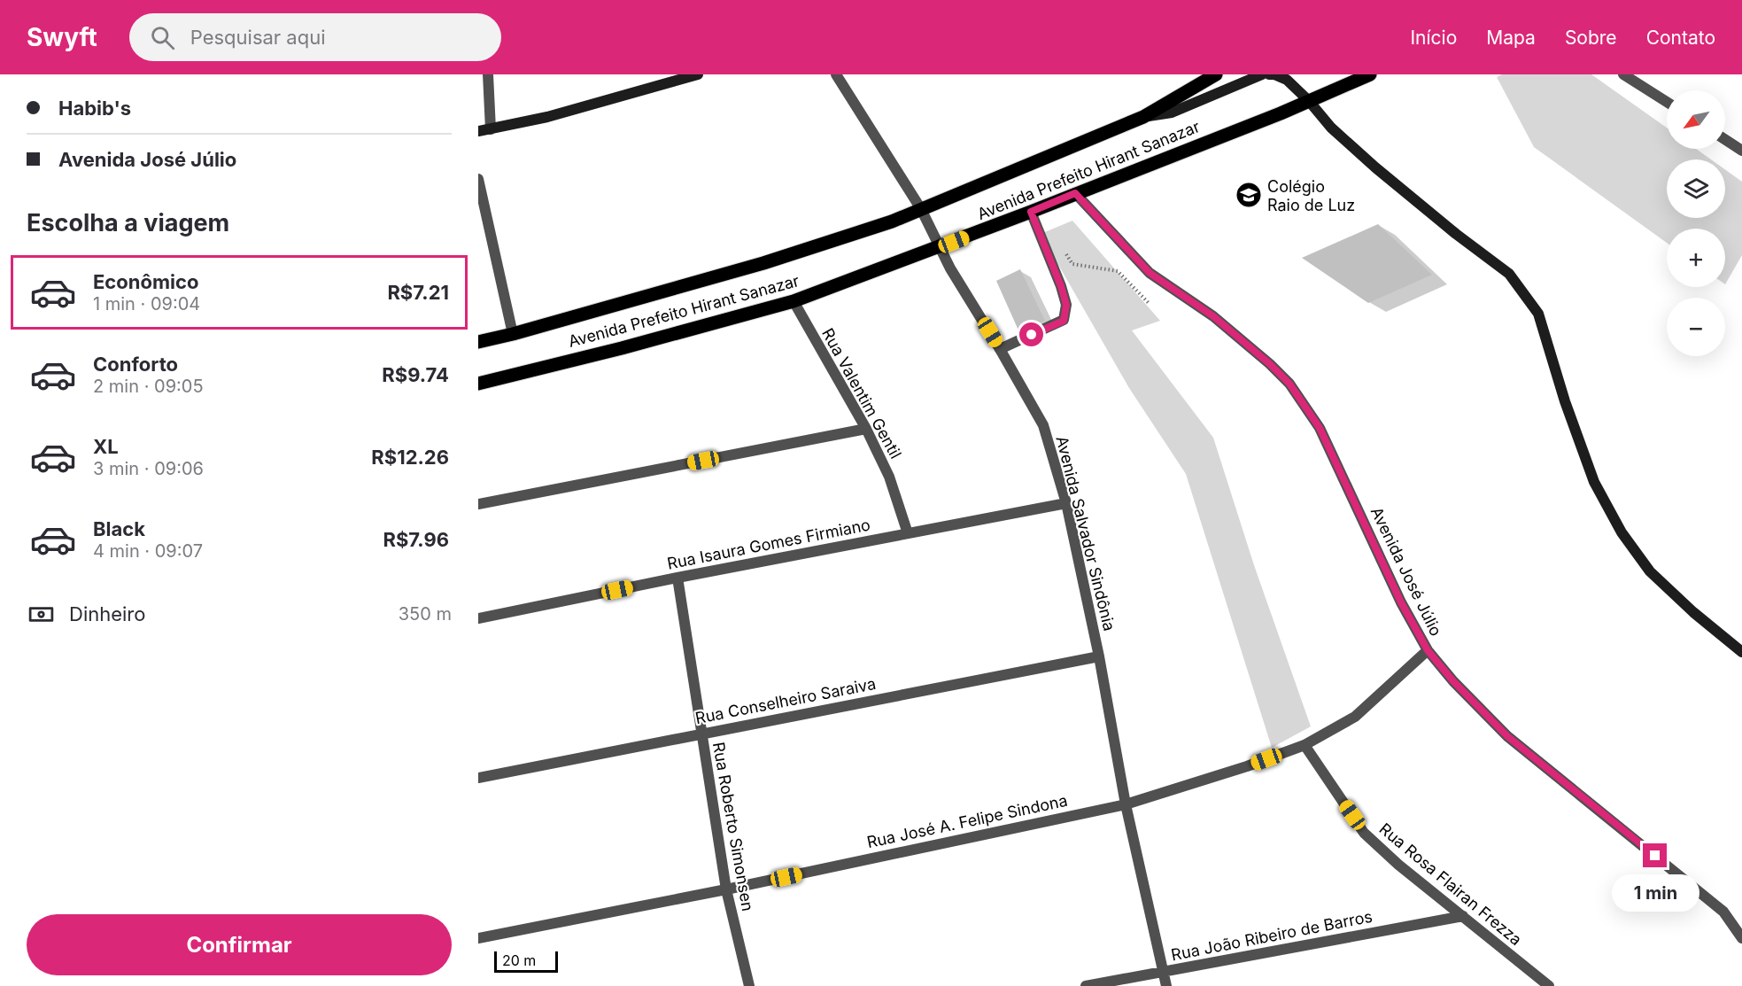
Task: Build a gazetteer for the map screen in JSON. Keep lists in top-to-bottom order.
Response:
{
  "streets": {
    "main road": ["Avenida Prefeito Hirant Sanazar"],
    "street": [
      "Rua Valentim Gentil",
      "Avenida Salvador Sindônia",
      "Rua Isaura Gomes Firmiano",
      "Avenida José Júlio",
      "Rua Conselheiro Saraiva",
      "Rua José A. Felipe Sindona",
      "Rua Roberto Simonsen",
      "Rua Rosa Flairan Frezza",
      "Rua João Ribeiro de Barros"
    ]
  },
  "crossings": [
    ["Avenida Prefeito Hirant Sanazar", "Rua Valentim Gentil"],
    ["Avenida Prefeito Hirant Sanazar", "Avenida Salvador Sindônia"],
    ["Avenida Prefeito Hirant Sanazar", "Avenida José Júlio"],
    ["Rua Valentim Gentil", "Rua Isaura Gomes Firmiano"],
    ["Avenida Salvador Sindônia", "Rua Isaura Gomes Firmiano"],
    ["Avenida Salvador Sindônia", "Rua Conselheiro Saraiva"],
    ["Avenida Salvador Sindônia", "Rua José A. Felipe Sindona"],
    ["Avenida Salvador Sindônia", "Rua João Ribeiro de Barros"],
    ["Rua Isaura Gomes Firmiano", "Rua Roberto Simonsen"],
    ["Avenida José Júlio", "Rua José A. Felipe Sindona"],
    ["Rua Conselheiro Saraiva", "Rua Roberto Simonsen"],
    ["Rua José A. Felipe Sindona", "Rua Roberto Simonsen"],
    ["Rua José A. Felipe Sindona", "Rua Rosa Flairan Frezza"],
    ["Rua Rosa Flairan Frezza", "Rua João Ribeiro de Barros"]
  ],
  "places": {
    "school or university": ["Colégio Raio de Luz"]
  },
  "scale_bar": "20 m",
  "north": "bottom left",
  "page": {
    "header": "Swyft",
    "search": "Pesquisar aqui",
    "nav": [
      "Início",
      "Mapa",
      "Sobre",
      "Contato"
    ],
    "banner": ["Habib's", "Avenida José Júlio"],
    "map_buttons": ["+", "−"],
    "heading": "Escolha a viagem",
    "list": [
      {
        "name": "Econômico",
        "note": "1 min · 09:04",
        "value": "R$7.21"
      },
      {
        "name": "Conforto",
        "note": "2 min · 09:05",
        "value": "R$9.74"
      },
      {
        "name": "XL",
        "note": "3 min · 09:06",
        "value": "R$12.26"
      },
      {
        "name": "Black",
        "note": "4 min · 09:07",
        "value": "R$7.96"
      }
    ],
    "pay": ["Dinheiro", "350 m"],
    "bubble": "1 min",
    "buttons": "Confirmar",
    "scale": "20 m"
  }
}
